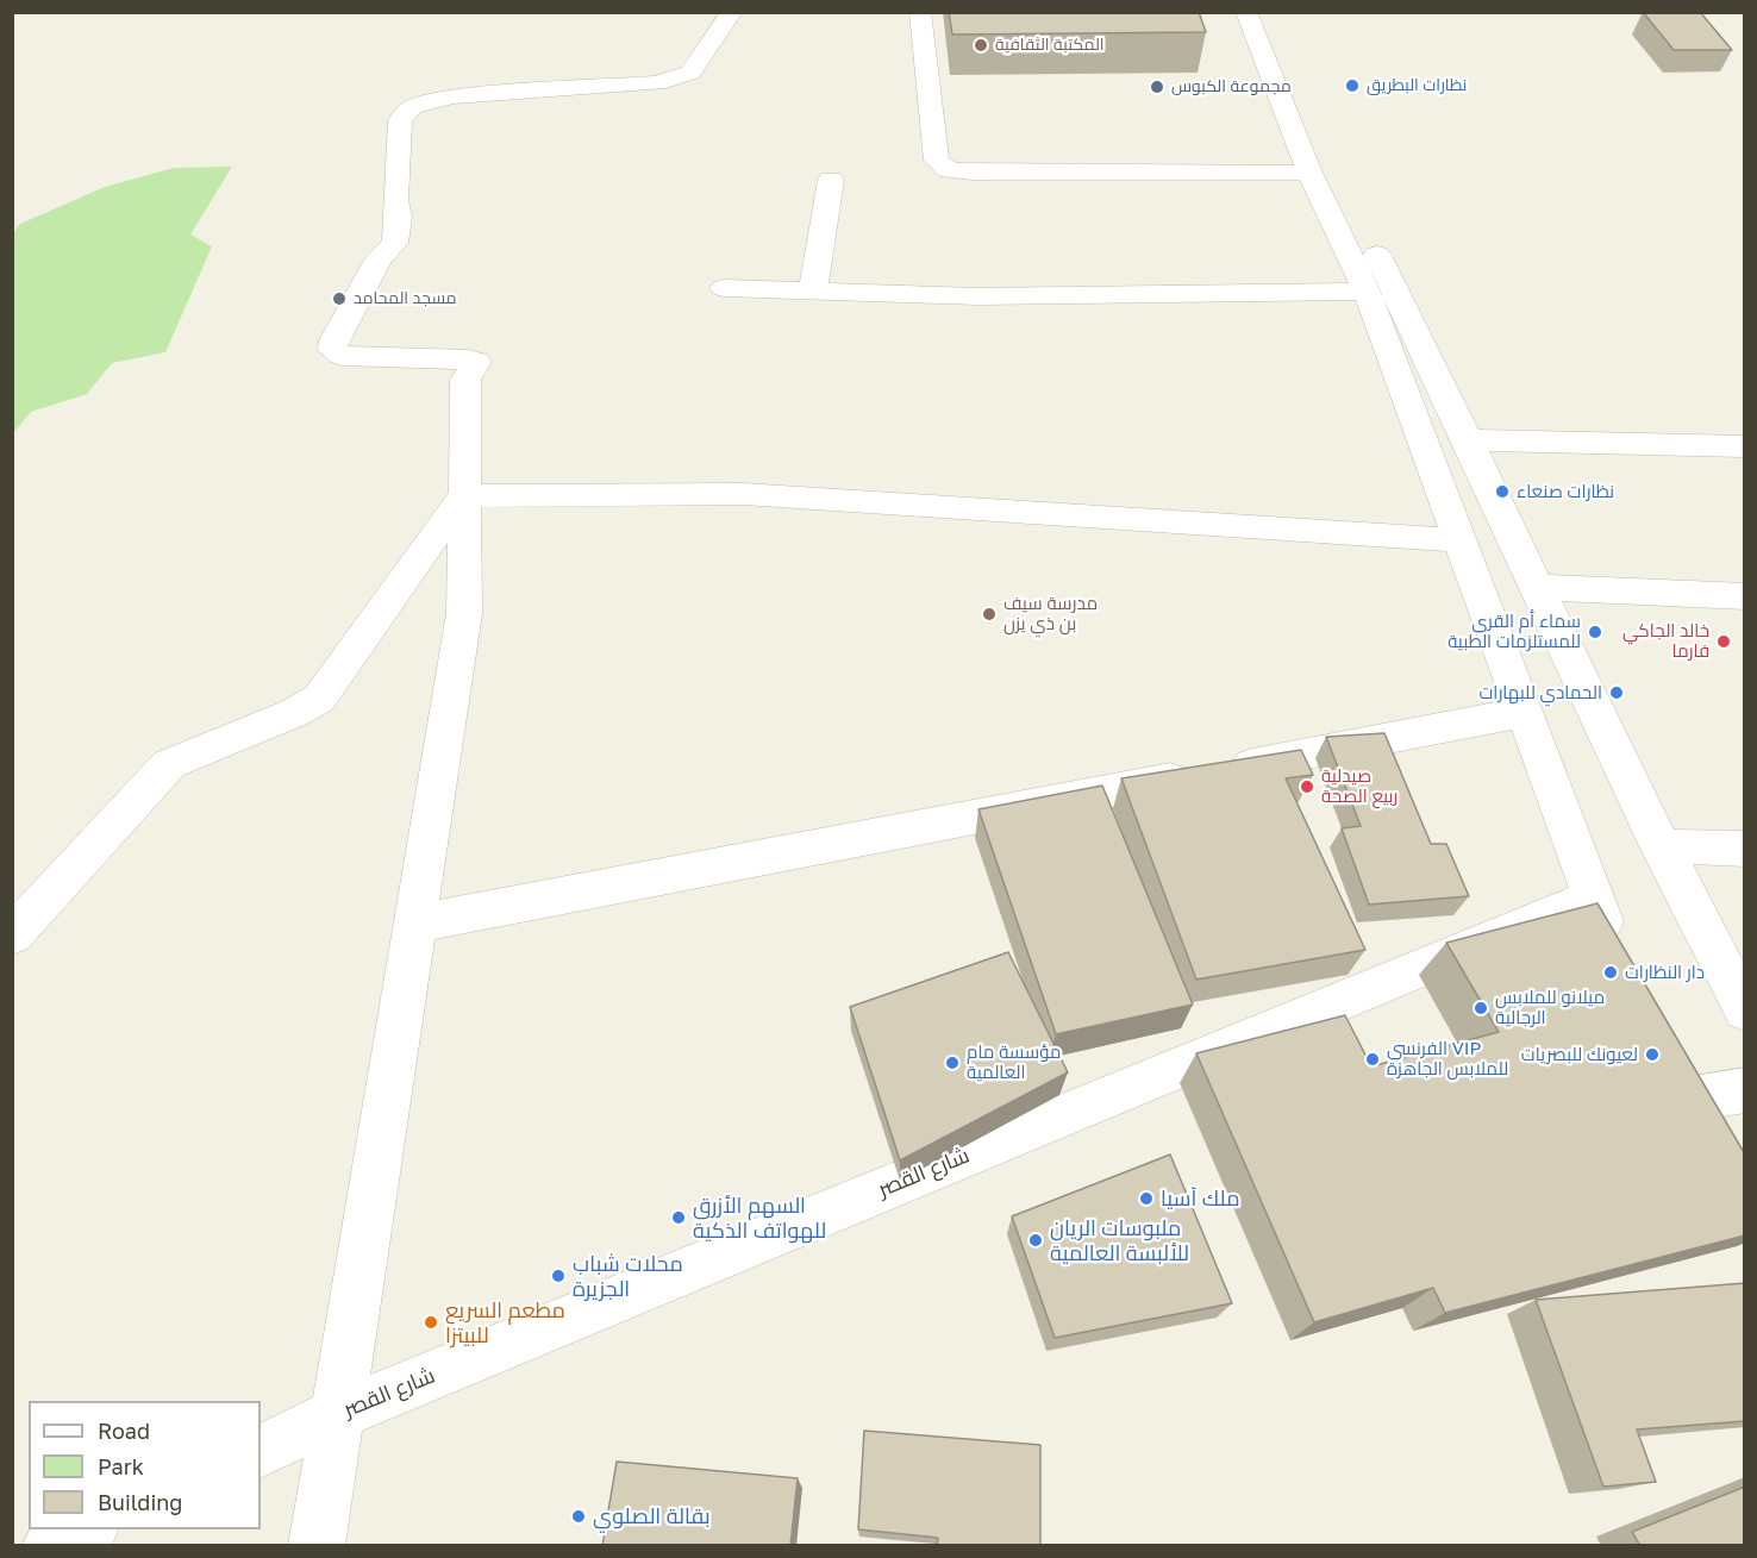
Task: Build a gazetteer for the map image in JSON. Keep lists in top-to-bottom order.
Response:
{
  "streets": {
    "street": ["شارع القصر"]
  },
  "places": [
    "المكتبة الثقافية",
    "نظارات البطريق",
    "مجموعة الكبوس",
    "مسجد المحامد",
    "نظارات صنعاء",
    "مدرسة سيف بن ذي يزن",
    "سماء أم القرى للمستلزمات الطبية",
    "خالد الجاكي فارما",
    "الحمادي للبهارات",
    "صيدلية ربيع الصحة",
    "دار النظارات",
    "ميلانو للملابس الرجالية",
    "لعيونك للبصريات",
    "الفرنسي VIP للملابس الجاهزة",
    "مؤسسة مام العالمية",
    "ملك آسيا",
    "السهم الأزرق للهواتف الذكية",
    "ملبوسات الريان للألبسة العالمية",
    "محلات شباب الجزيرة",
    "مطعم السريع للبيتزا",
    "بقالة الصلوي"
  ],
  "legend": ["Road", "Park", "Building"]
}
